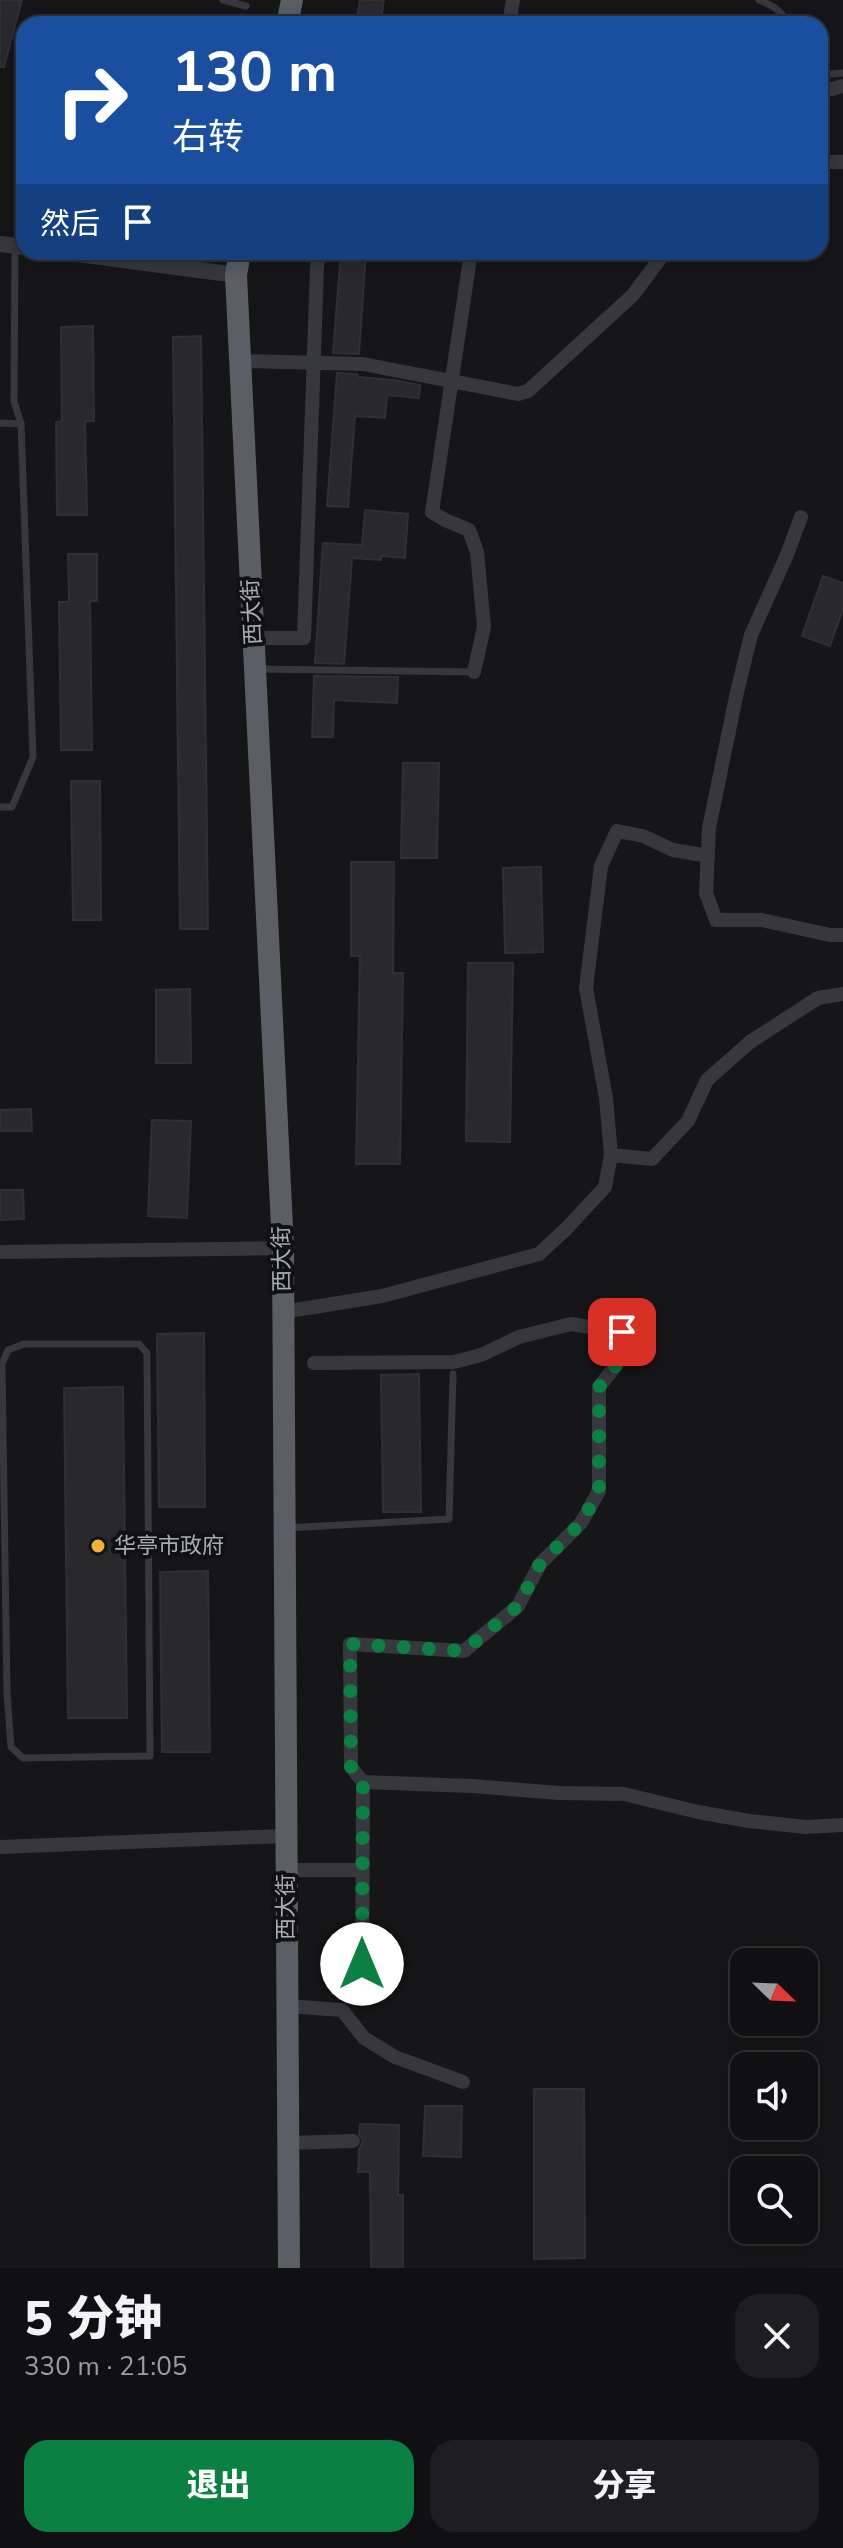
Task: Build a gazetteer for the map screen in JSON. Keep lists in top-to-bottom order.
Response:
{
  "streets": {
    "highway": ["西大街"]
  },
  "places": ["华亭市政府"],
  "north": "bottom right",
  "page": {
    "turn": ["130 m", "右转"],
    "then": "然后",
    "heading": ["5 分钟", "330 m · 21:05"],
    "buttons": ["退出", "分享"]
  }
}
